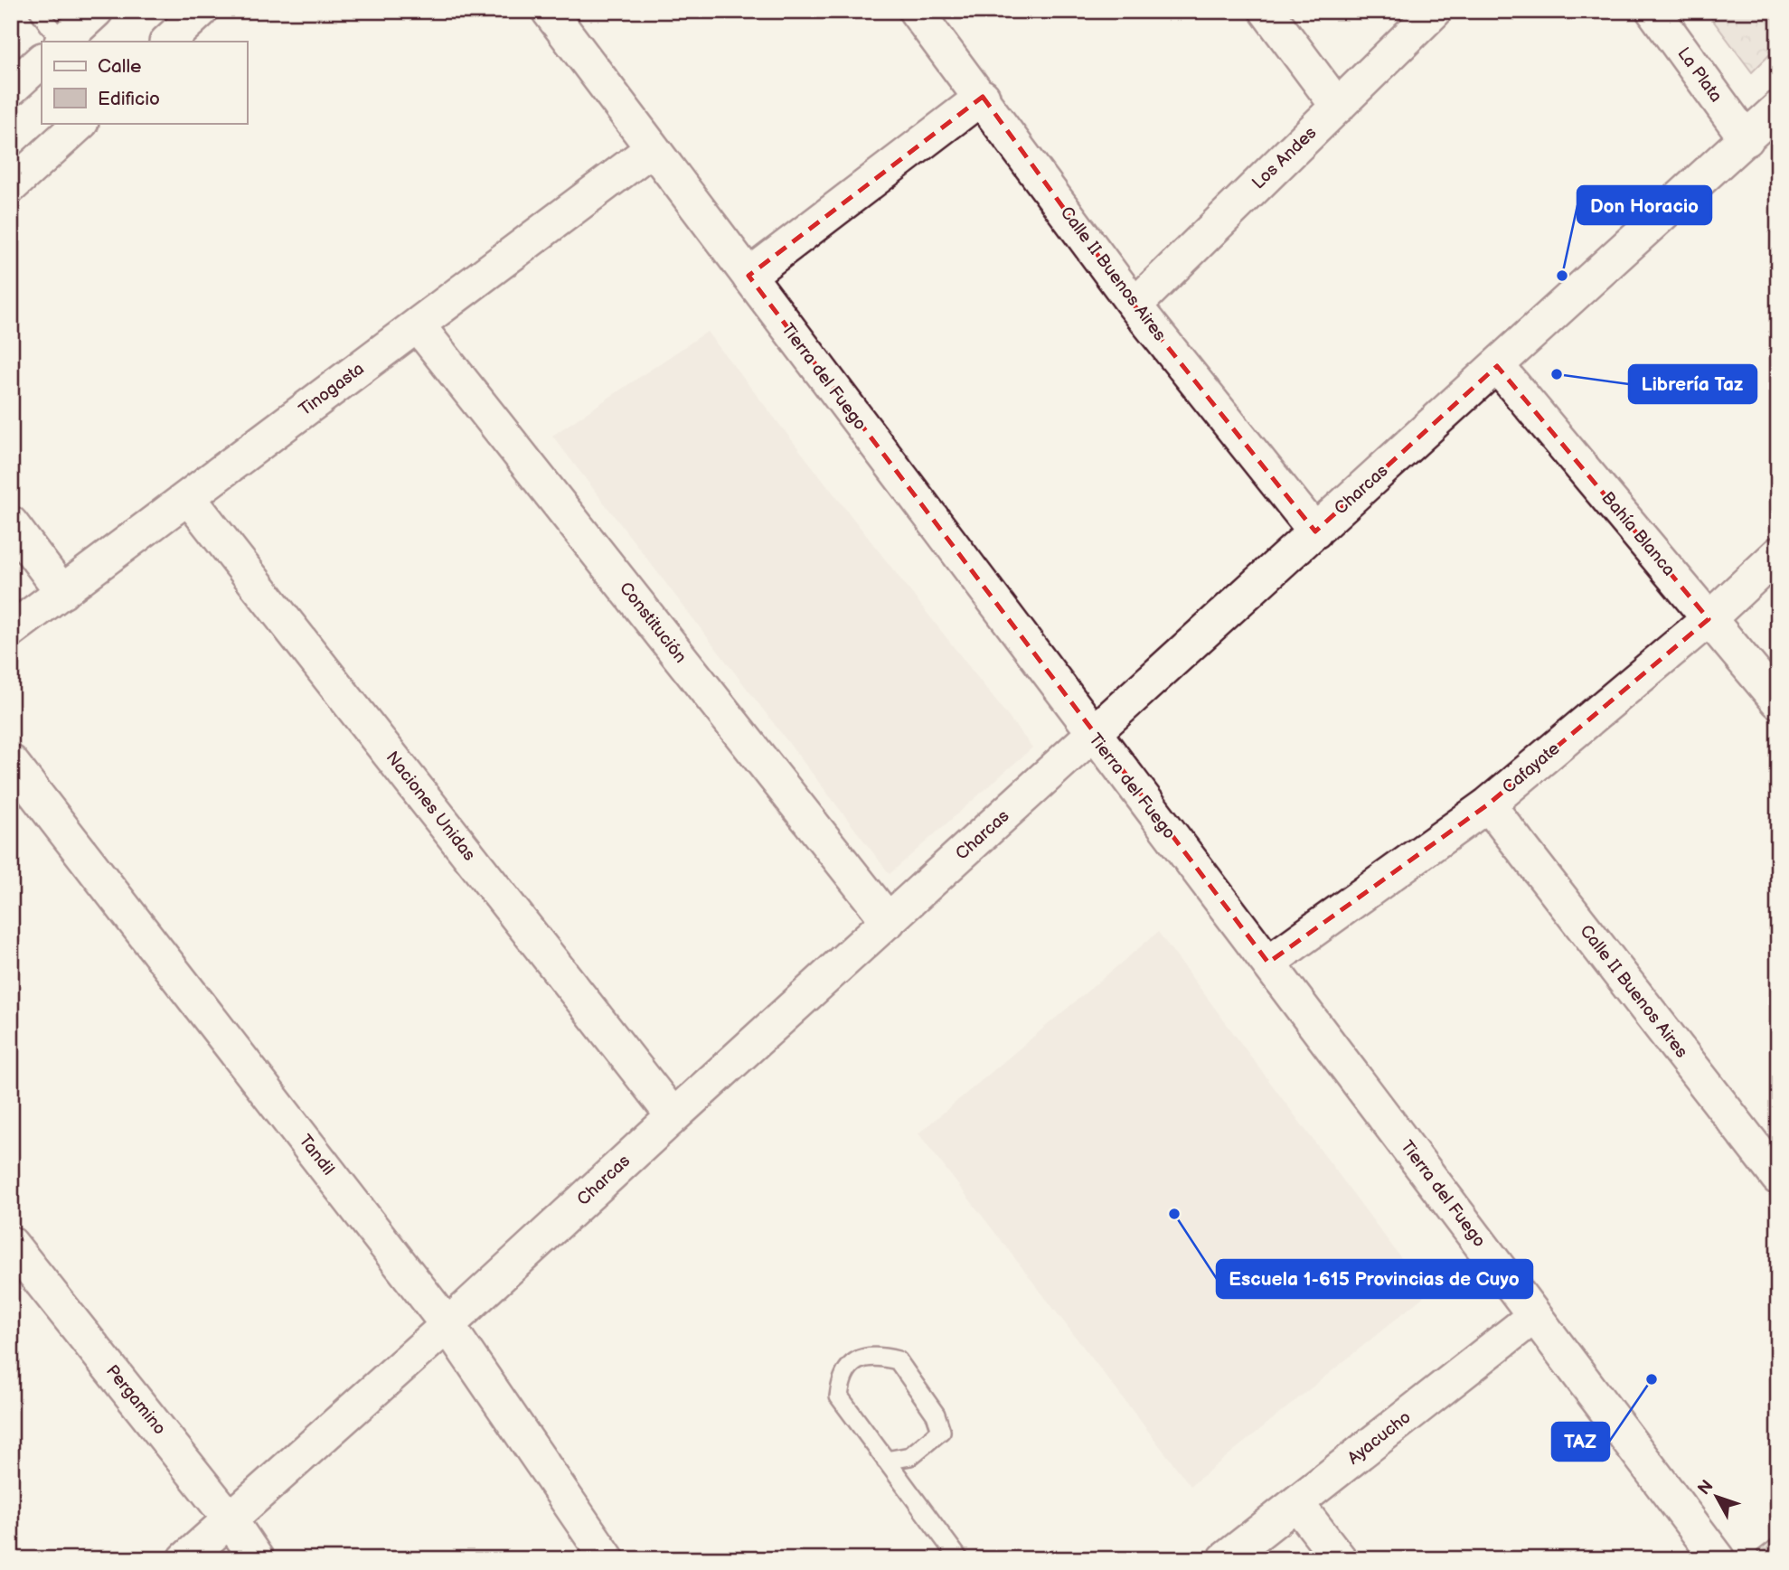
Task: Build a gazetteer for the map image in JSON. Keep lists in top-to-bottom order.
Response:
{
  "streets": {
    "street": [
      "La Plata",
      "Los Andes",
      "Calle II Buenos Aires",
      "Tierra del Fuego",
      "Tinogasta",
      "Charcas",
      "Bahía Blanca",
      "Constitución",
      "Cafayate",
      "Naciones Unidas",
      "Tandil",
      "Pergamino",
      "Ayacucho"
    ]
  },
  "crossings": [
    ["La Plata", "Charcas"],
    ["Los Andes", "Calle II Buenos Aires"],
    ["Calle II Buenos Aires", "Charcas"],
    ["Calle II Buenos Aires", "Cafayate"],
    ["Tierra del Fuego", "Tinogasta"],
    ["Tierra del Fuego", "Charcas"],
    ["Tierra del Fuego", "Cafayate"],
    ["Tierra del Fuego", "Ayacucho"],
    ["Tinogasta", "Constitución"],
    ["Tinogasta", "Naciones Unidas"],
    ["Charcas", "Bahía Blanca"],
    ["Charcas", "Constitución"],
    ["Charcas", "Naciones Unidas"],
    ["Charcas", "Tandil"],
    ["Charcas", "Pergamino"],
    ["Bahía Blanca", "Cafayate"]
  ],
  "places": [
    "Don Horacio",
    "Librería Taz",
    "Escuela 1-615 Provincias de Cuyo",
    "TAZ"
  ],
  "legend": ["Calle", "Edificio"],
  "north": "top left"
}
